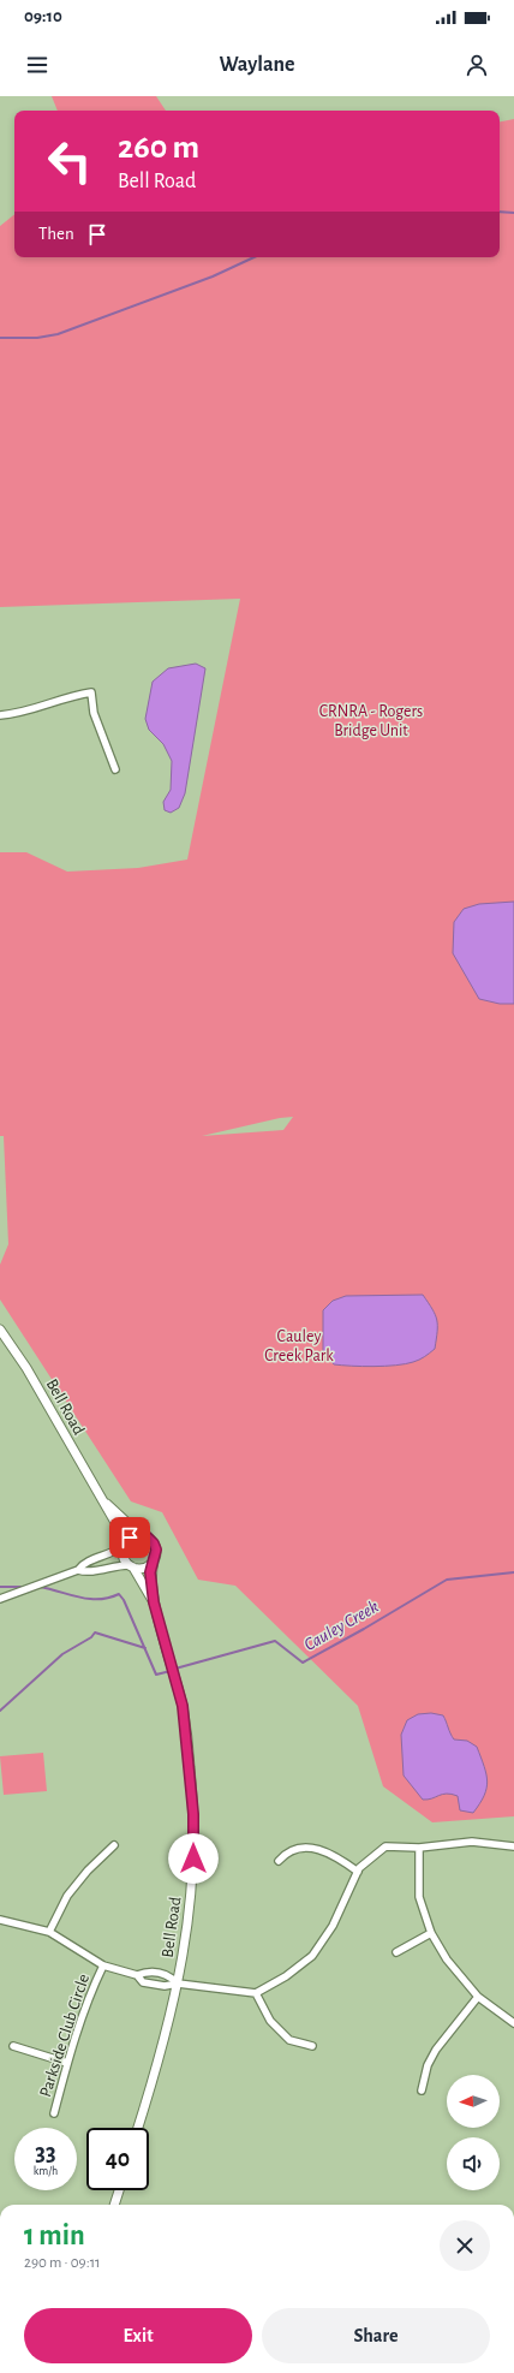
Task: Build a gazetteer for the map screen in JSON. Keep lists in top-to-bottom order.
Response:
{
  "streets": {
    "street": ["Bell Road", "Parkside Club Circle"]
  },
  "water": ["Cauley Creek"],
  "parks": ["CRNRA - Rogers Bridge Unit", "Cauley Creek Park"],
  "north": "left",
  "page": {
    "status": "09:10",
    "header": "Waylane",
    "turn": ["260 m", "Bell Road"],
    "then": "Then",
    "speed": "33 km/h",
    "limit": "40",
    "heading": ["1 min", "290 m · 09:11"],
    "buttons": ["Exit", "Share"]
  }
}
